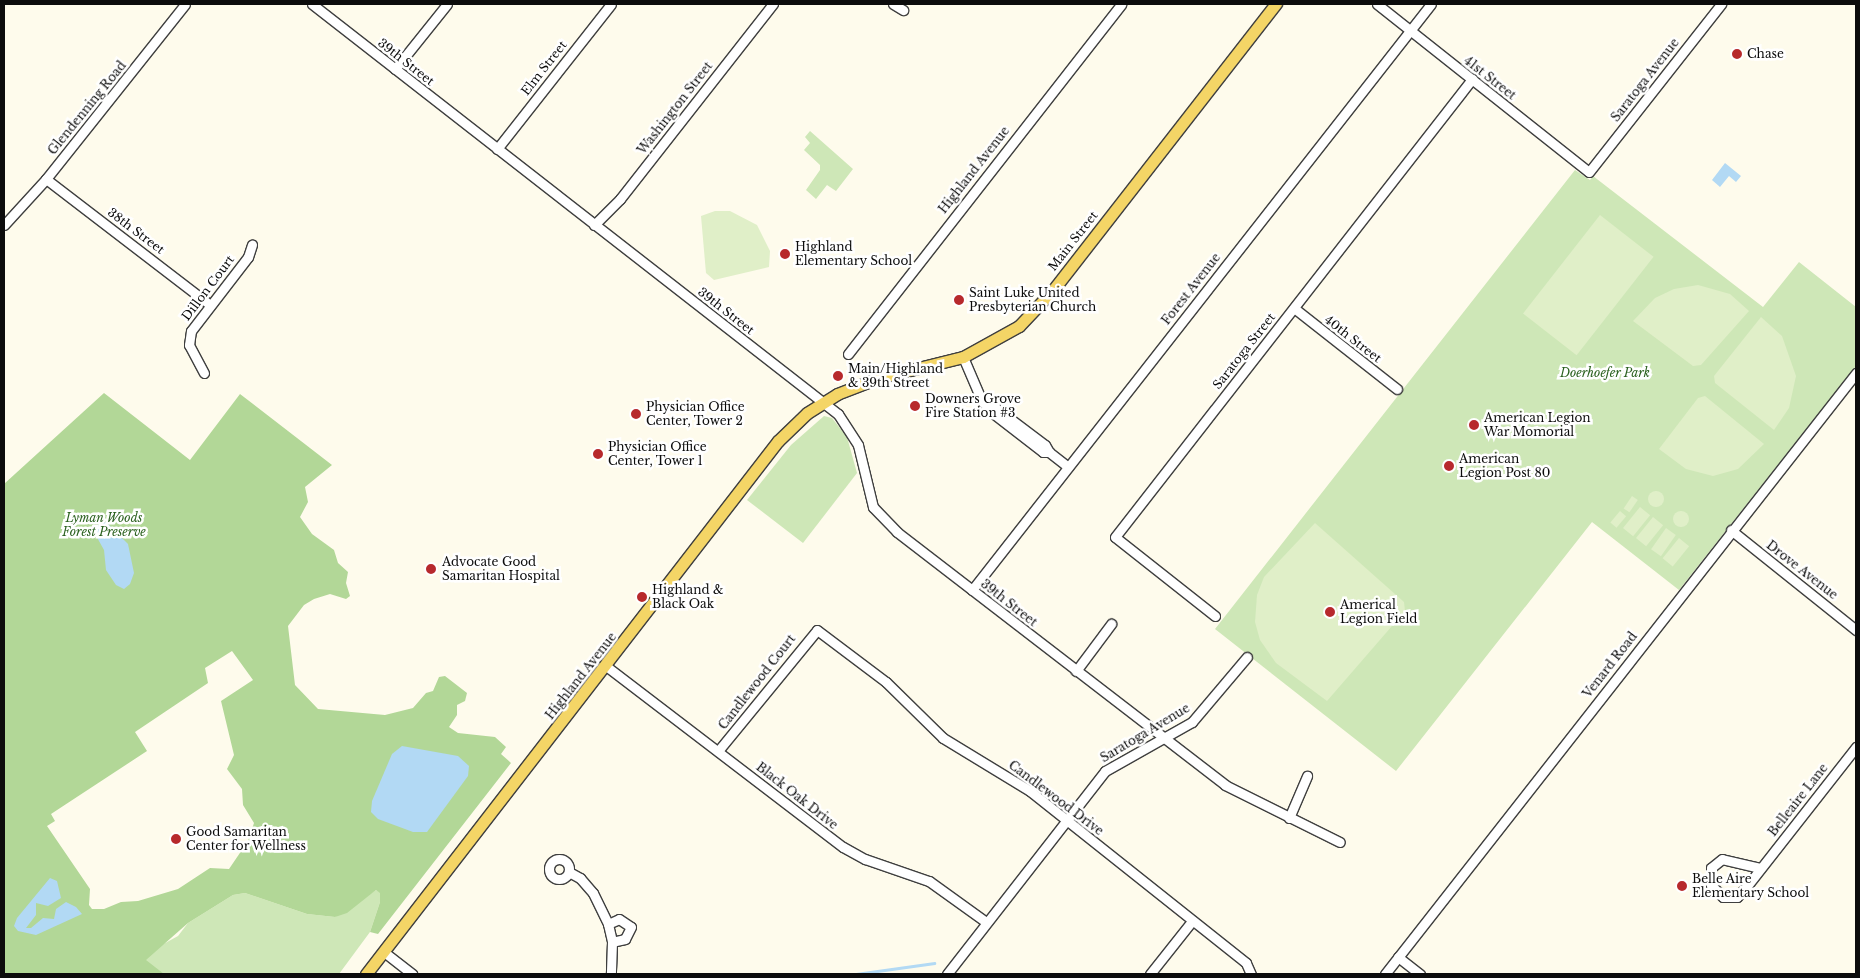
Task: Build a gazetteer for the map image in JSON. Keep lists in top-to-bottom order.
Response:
{
  "streets": {
    "main road": ["Highland Avenue", "Main Street"],
    "street": [
      "39th Street",
      "Elm Street",
      "41st Street",
      "Saratoga Avenue",
      "Glendenning Road",
      "Washington Street",
      "38th Street",
      "Dillon Court",
      "Forest Avenue",
      "40th Street",
      "Saratoga Street",
      "Drove Avenue",
      "Venard Road",
      "Candlewood Court",
      "Black Oak Drive",
      "Candlewood Drive",
      "Belleaire Lane"
    ]
  },
  "crossings": [
    ["39th Street", "Elm Street"],
    ["39th Street", "Saratoga Avenue"],
    ["39th Street", "Washington Street"],
    ["39th Street", "Highland Avenue"],
    ["39th Street", "Main Street"],
    ["39th Street", "Forest Avenue"],
    ["41st Street", "Saratoga Avenue"],
    ["41st Street", "Forest Avenue"],
    ["41st Street", "Saratoga Street"],
    ["Saratoga Avenue", "Black Oak Drive"],
    ["Saratoga Avenue", "Candlewood Drive"],
    ["Glendenning Road", "38th Street"],
    ["Highland Avenue", "Main Street"],
    ["Highland Avenue", "Black Oak Drive"],
    ["38th Street", "Dillon Court"],
    ["40th Street", "Saratoga Street"],
    ["Drove Avenue", "Venard Road"],
    ["Candlewood Court", "Black Oak Drive"],
    ["Candlewood Court", "Candlewood Drive"]
  ],
  "parks": ["Doerhoefer Park", "Lyman Woods Forest Preserve"],
  "places": [
    "Chase",
    "Highland Elementary School",
    "Saint Luke United Presbyterian Church",
    "Main/Highland & 39th Street",
    "Downers Grove Fire Station #3",
    "Physician Office Center, Tower 2",
    "American Legion War Momorial",
    "Physician Office Center, Tower 1",
    "American Legion Post 80",
    "Advocate Good Samaritan Hospital",
    "Highland & Black Oak",
    "Americal Legion Field",
    "Good Samaritan Center for Wellness",
    "Belle Aire Elementary School"
  ]
}
